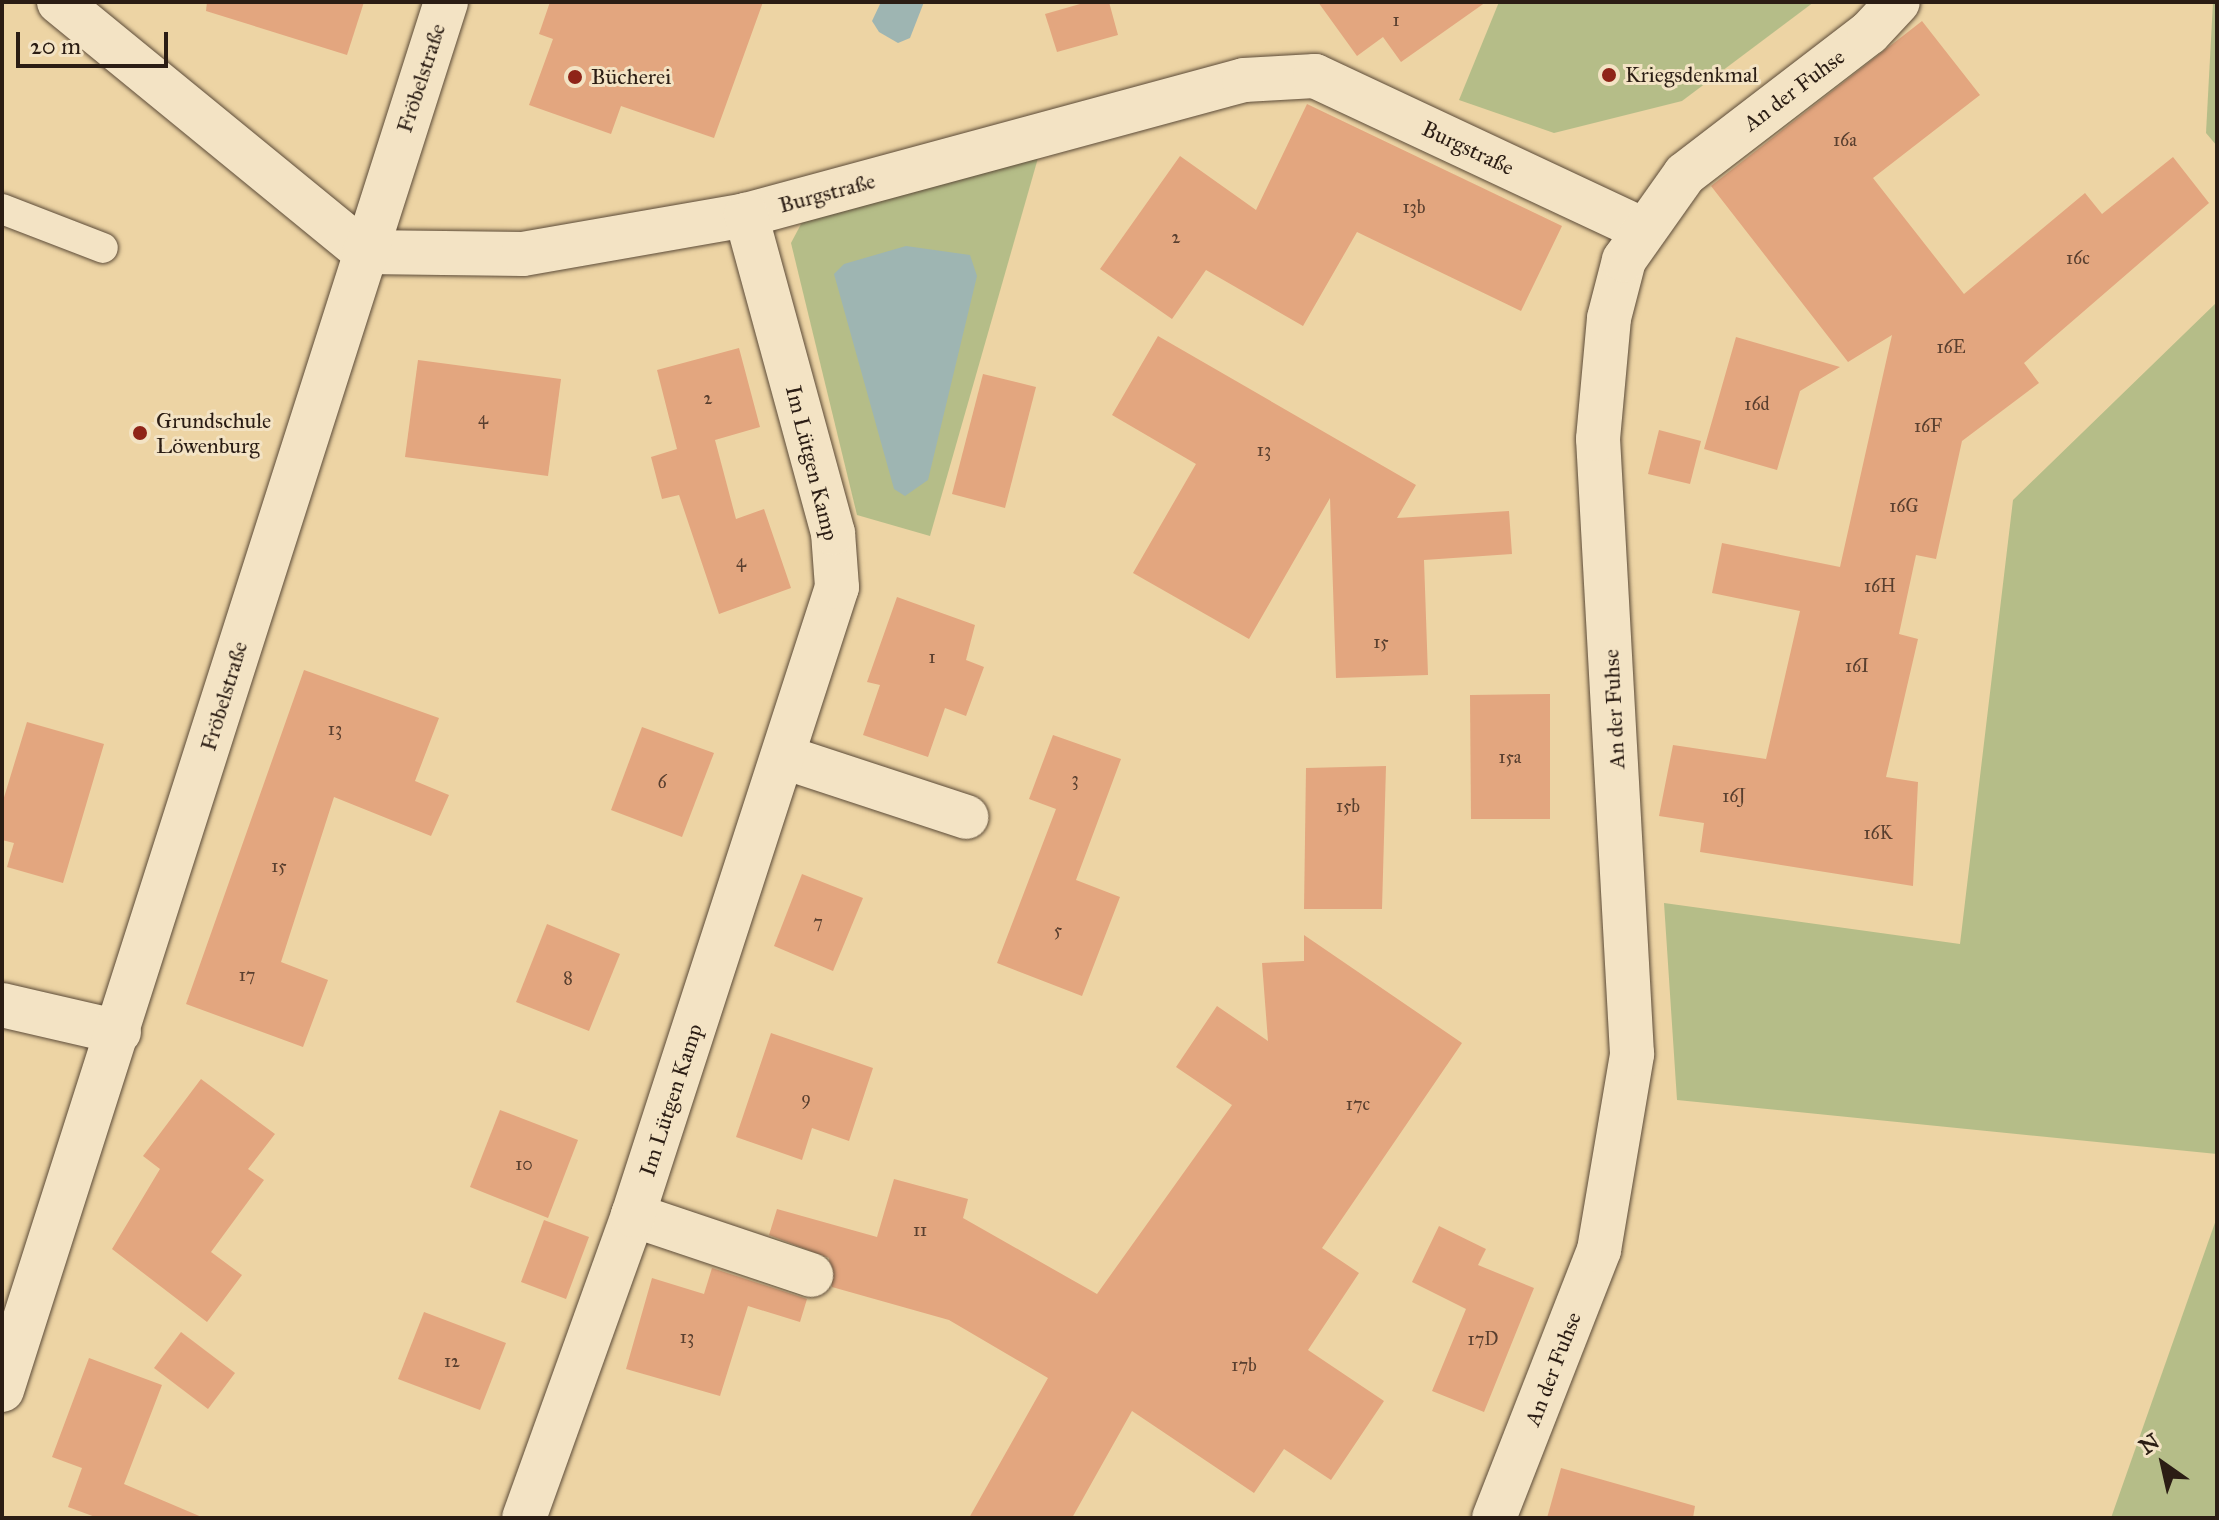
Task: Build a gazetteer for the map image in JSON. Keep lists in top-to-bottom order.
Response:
{
  "streets": {
    "street": [
      "Fröbelstraße",
      "An der Fuhse",
      "Burgstraße",
      "Im Lütgen Kamp"
    ]
  },
  "crossings": [
    ["Fröbelstraße", "Burgstraße"],
    ["An der Fuhse", "Burgstraße"],
    ["Burgstraße", "Im Lütgen Kamp"]
  ],
  "places": ["Kriegsdenkmal", "Bücherei", "Grundschule Löwenburg"],
  "house_numbers": [
    "1",
    "16a",
    "13b",
    "2",
    "16c",
    "16E",
    "2",
    "16d",
    "4",
    "16F",
    "13",
    "16G",
    "4",
    "16H",
    "15",
    "1",
    "16I",
    "13",
    "15a",
    "3",
    "6",
    "16J",
    "15b",
    "16K",
    "15",
    "7",
    "5",
    "17",
    "8",
    "9",
    "17c",
    "10",
    "11",
    "13",
    "17D",
    "12",
    "17b"
  ],
  "scale_bar": "20 m",
  "north": "top left"
}
